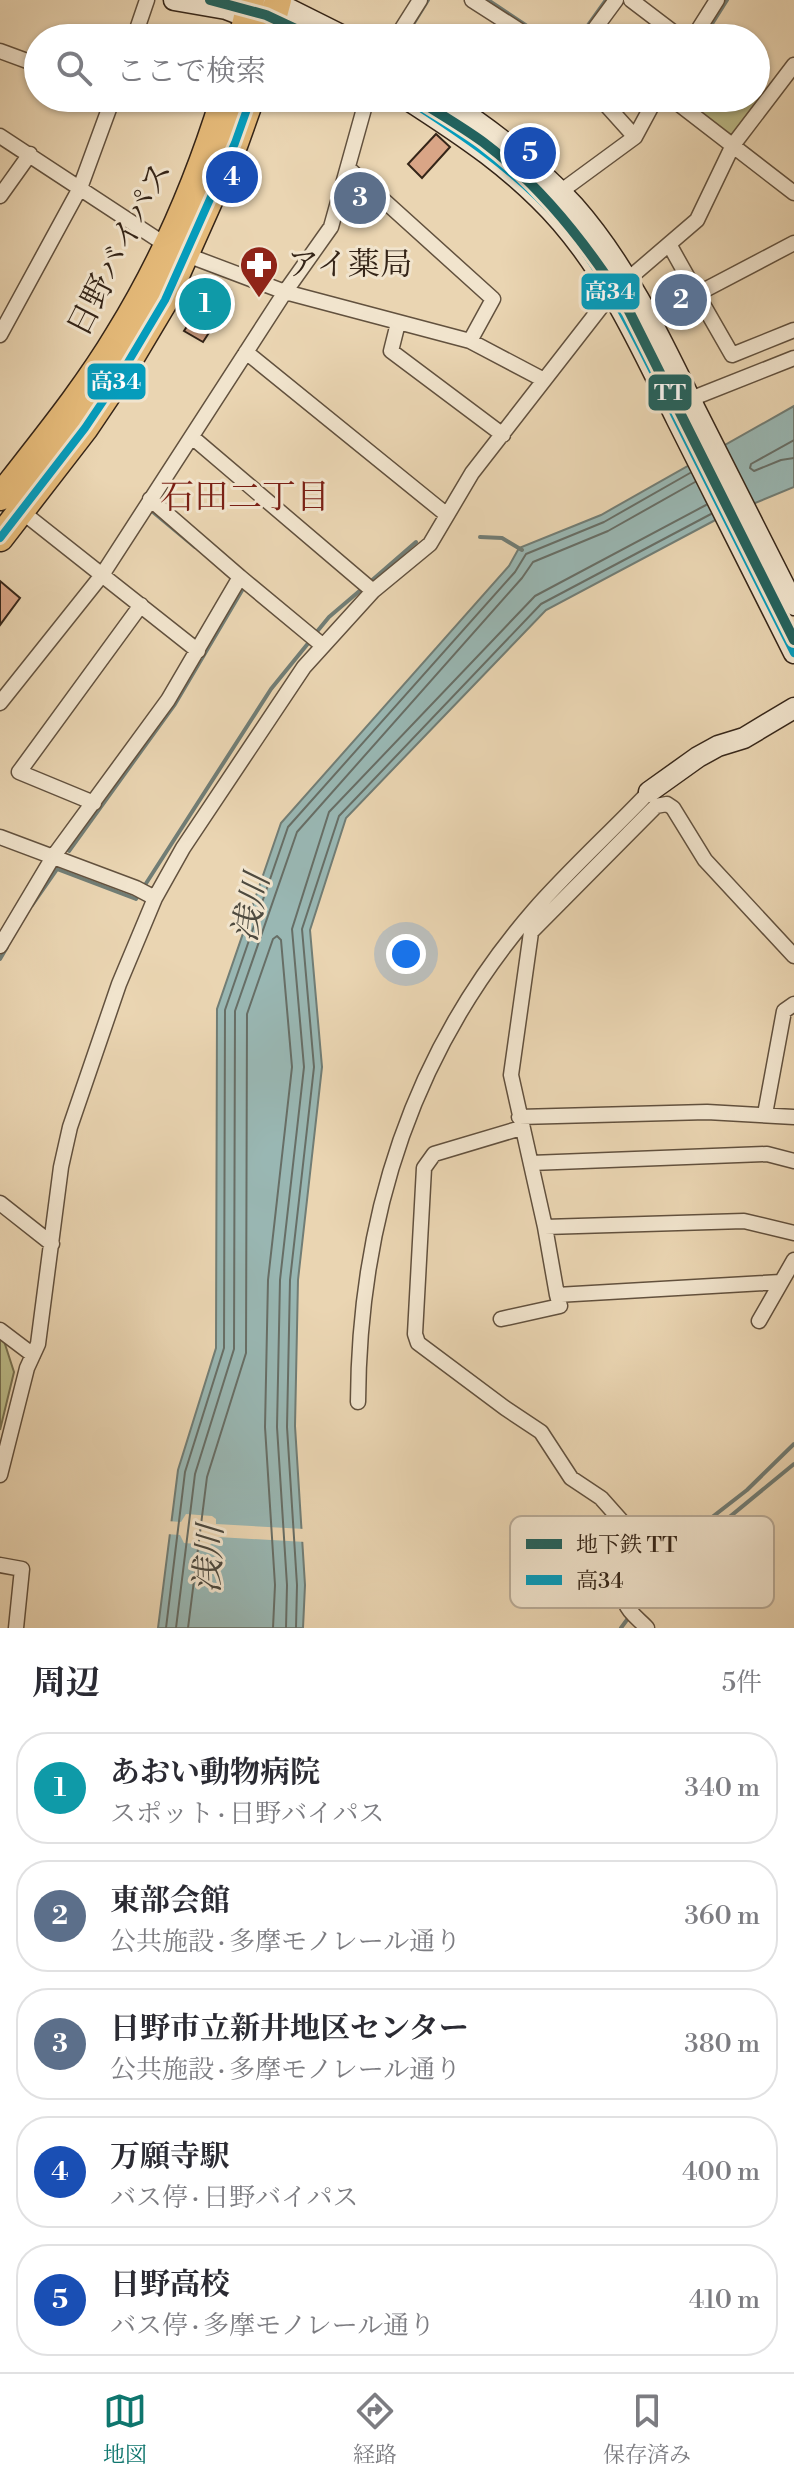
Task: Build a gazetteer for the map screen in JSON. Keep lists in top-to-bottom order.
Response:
{
  "streets": {
    "highway": ["日野バイパス"]
  },
  "districts": ["石田二丁目"],
  "water": ["浅川"],
  "places": {
    "pharmacy": ["アイ薬局"]
  },
  "lines": ["metro line TT", "transit line 高34"],
  "legend": ["地下鉄 TT", "高34"],
  "page": {
    "search": "ここで検索",
    "pins": [
      "5",
      "4",
      "3",
      "2",
      "1"
    ],
    "heading": ["周辺", "5件"],
    "list": [
      {
        "mark": "1",
        "name": "あおい動物病院",
        "note": "スポット · 日野バイパス",
        "value": "340 m"
      },
      {
        "mark": "2",
        "name": "東部会館",
        "note": "公共施設 · 多摩モノレール通り",
        "value": "360 m"
      },
      {
        "mark": "3",
        "name": "日野市立新井地区センター",
        "note": "公共施設 · 多摩モノレール通り",
        "value": "380 m"
      },
      {
        "mark": "4",
        "name": "万願寺駅",
        "note": "バス停 · 日野バイパス",
        "value": "400 m"
      },
      {
        "mark": "5",
        "name": "日野高校",
        "note": "バス停 · 多摩モノレール通り",
        "value": "410 m"
      }
    ],
    "nav": ["地図", "経路", "保存済み"]
  }
}
